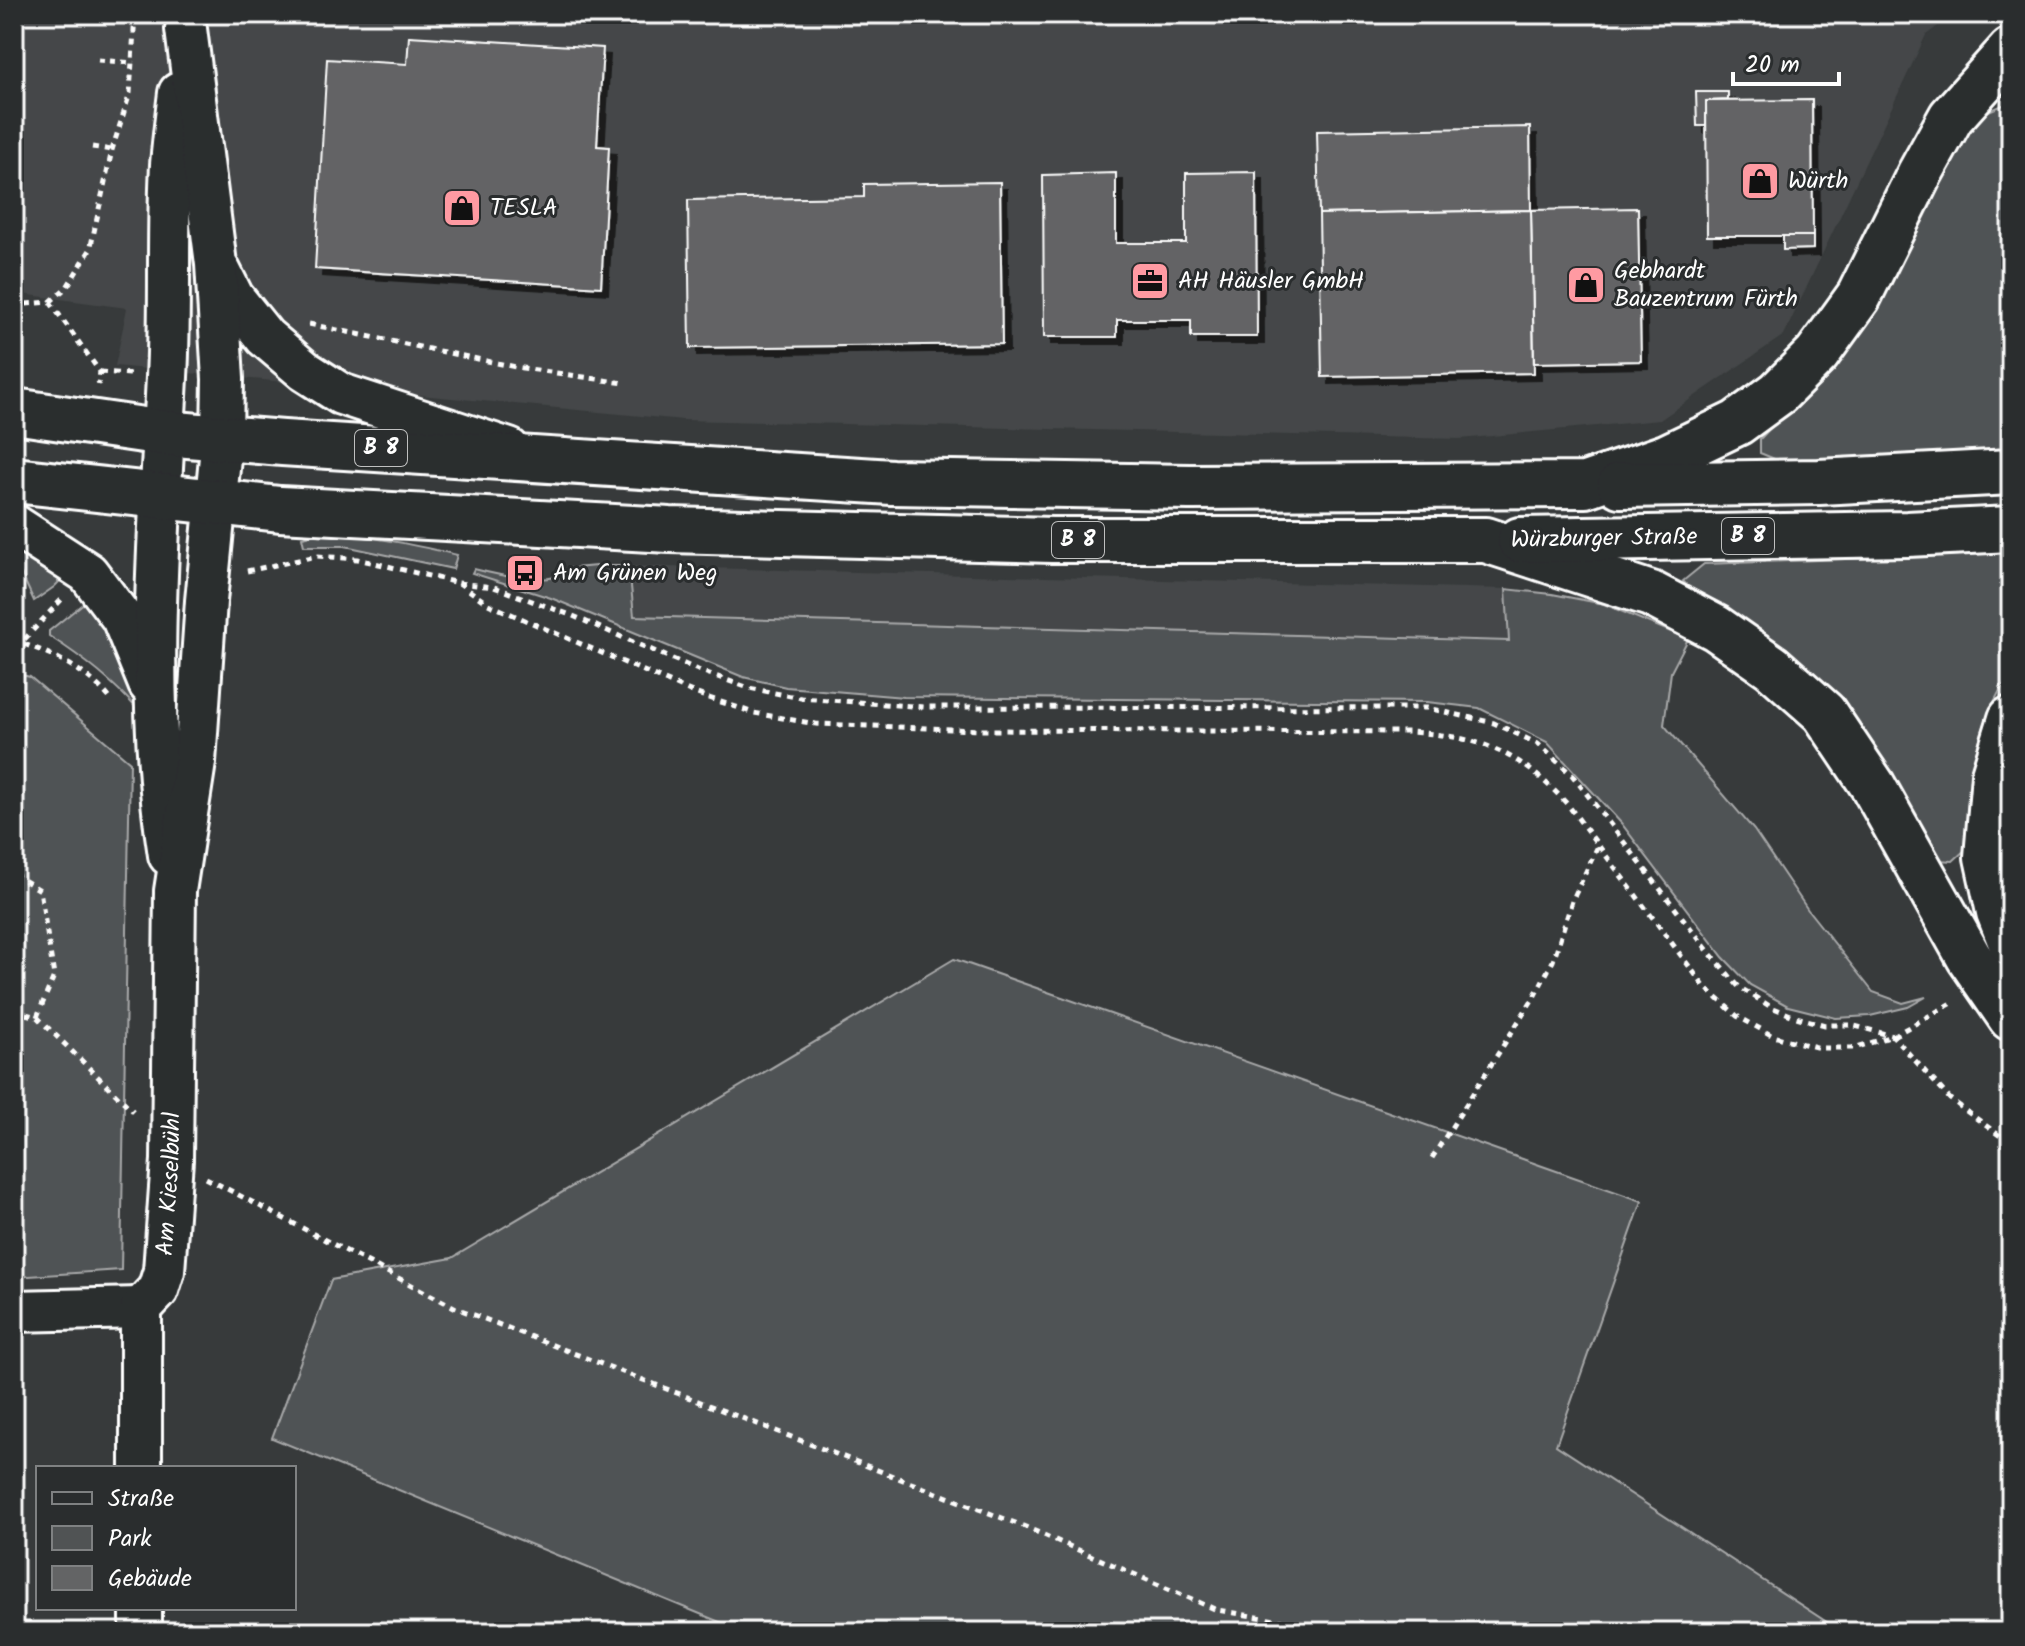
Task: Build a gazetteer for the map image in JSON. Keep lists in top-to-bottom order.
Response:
{
  "streets": {
    "main road": ["B 8", "Würzburger Straße"],
    "street": ["Am Kieselbühl"]
  },
  "crossings": [
    ["B 8", "Würzburger Straße"],
    ["B 8", "Am Kieselbühl"]
  ],
  "places": {
    "shop": ["Würth", "TESLA", "Gebhardt Bauzentrum Fürth"],
    "office": ["AH Häusler GmbH"],
    "bus stop": ["Am Grünen Weg"]
  },
  "legend": ["Straße", "Park", "Gebäude"],
  "scale_bar": "20 m"
}
